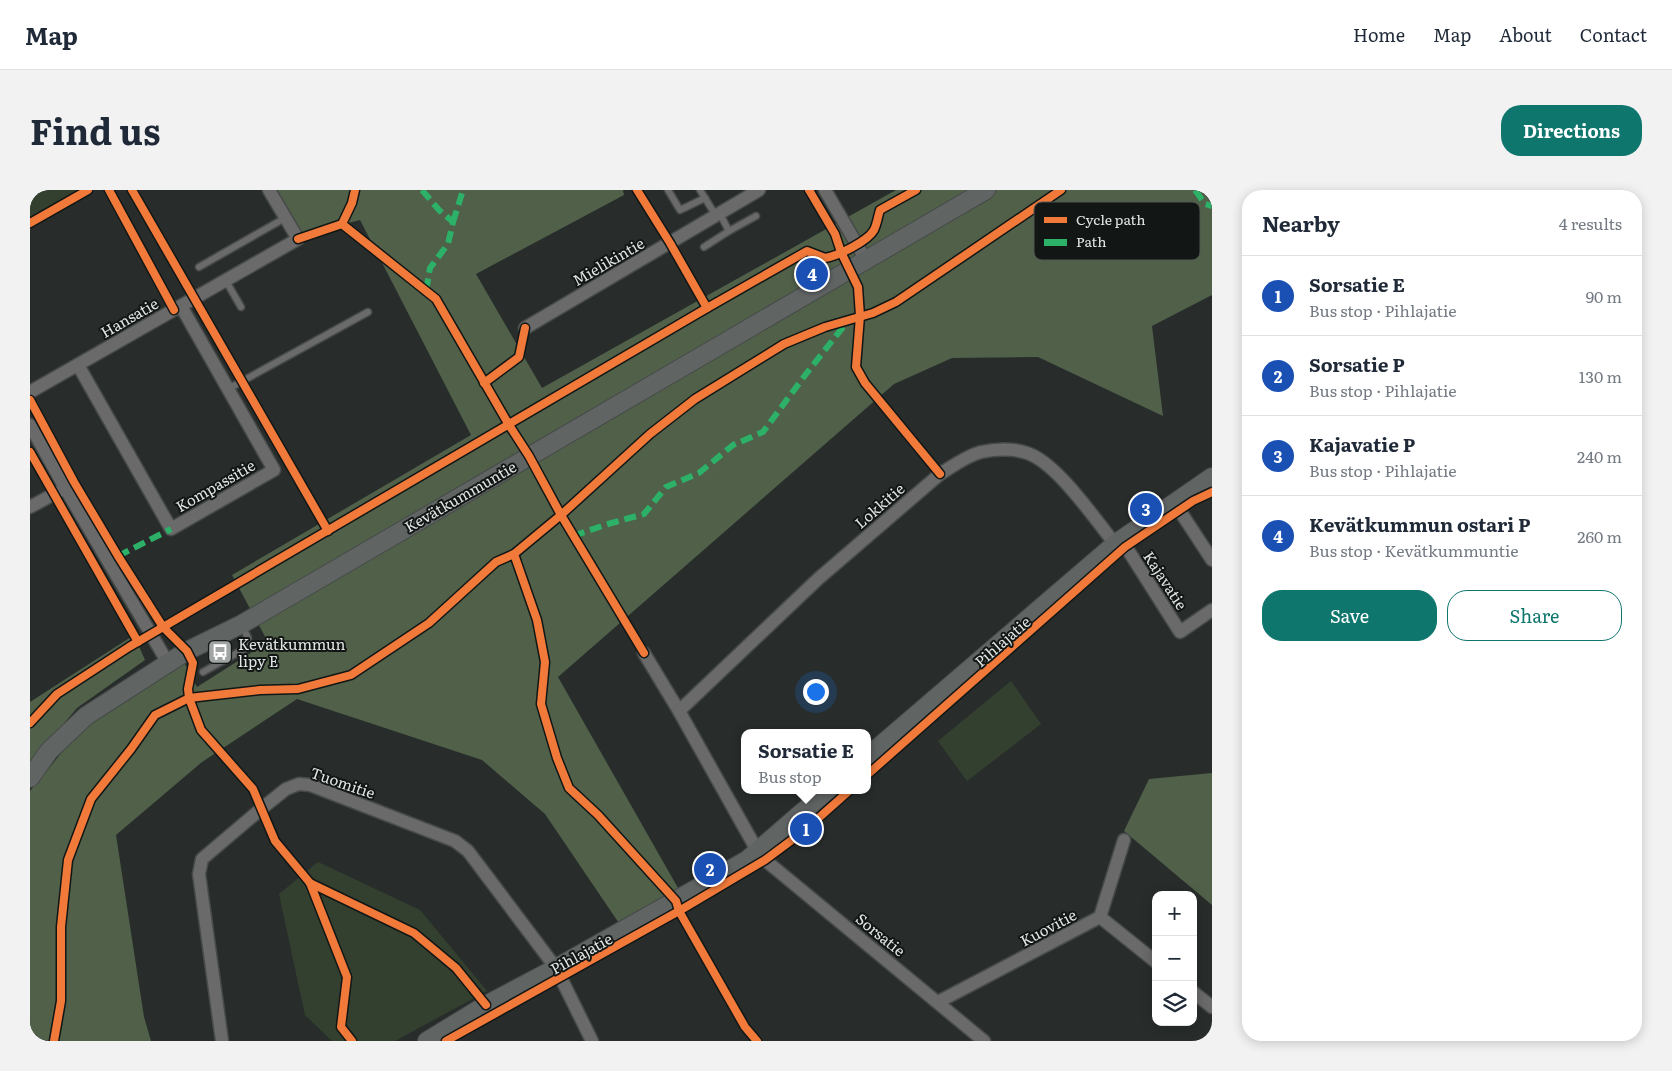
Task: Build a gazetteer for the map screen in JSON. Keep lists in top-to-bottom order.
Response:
{
  "streets": {
    "street": [
      "Mielikintie",
      "Hansatie",
      "Kompassitie",
      "Kevätkummuntie",
      "Lokkitie",
      "Kajavatie",
      "Pihlajatie",
      "Tuomitie",
      "Kuovitie",
      "Sorsatie"
    ]
  },
  "crossings": [
    ["Hansatie", "Kompassitie"],
    ["Lokkitie", "Kajavatie"],
    ["Lokkitie", "Pihlajatie"],
    ["Kajavatie", "Pihlajatie"],
    ["Pihlajatie", "Tuomitie"],
    ["Pihlajatie", "Sorsatie"],
    ["Kuovitie", "Sorsatie"]
  ],
  "places": {
    "bus stop": ["Kevätkummun lipy E"]
  },
  "legend": ["Cycle path", "Path"],
  "page": {
    "header": "Map",
    "nav": [
      "Home",
      "Map",
      "About",
      "Contact"
    ],
    "title": "Find us",
    "buttons": [
      "Directions",
      ["Save", "Share"]
    ],
    "heading": ["Nearby", "4 results"],
    "list": [
      {
        "mark": "1",
        "name": "Sorsatie E",
        "note": "Bus stop · Pihlajatie",
        "value": "90 m"
      },
      {
        "mark": "2",
        "name": "Sorsatie P",
        "note": "Bus stop · Pihlajatie",
        "value": "130 m"
      },
      {
        "mark": "3",
        "name": "Kajavatie P",
        "note": "Bus stop · Pihlajatie",
        "value": "240 m"
      },
      {
        "mark": "4",
        "name": "Kevätkummun ostari P",
        "note": "Bus stop · Kevätkummuntie",
        "value": "260 m"
      }
    ],
    "pins": [
      "4",
      "3",
      "1",
      "2"
    ],
    "popup": ["Sorsatie E", "Bus stop"],
    "map_buttons": ["+", "−"]
  }
}
